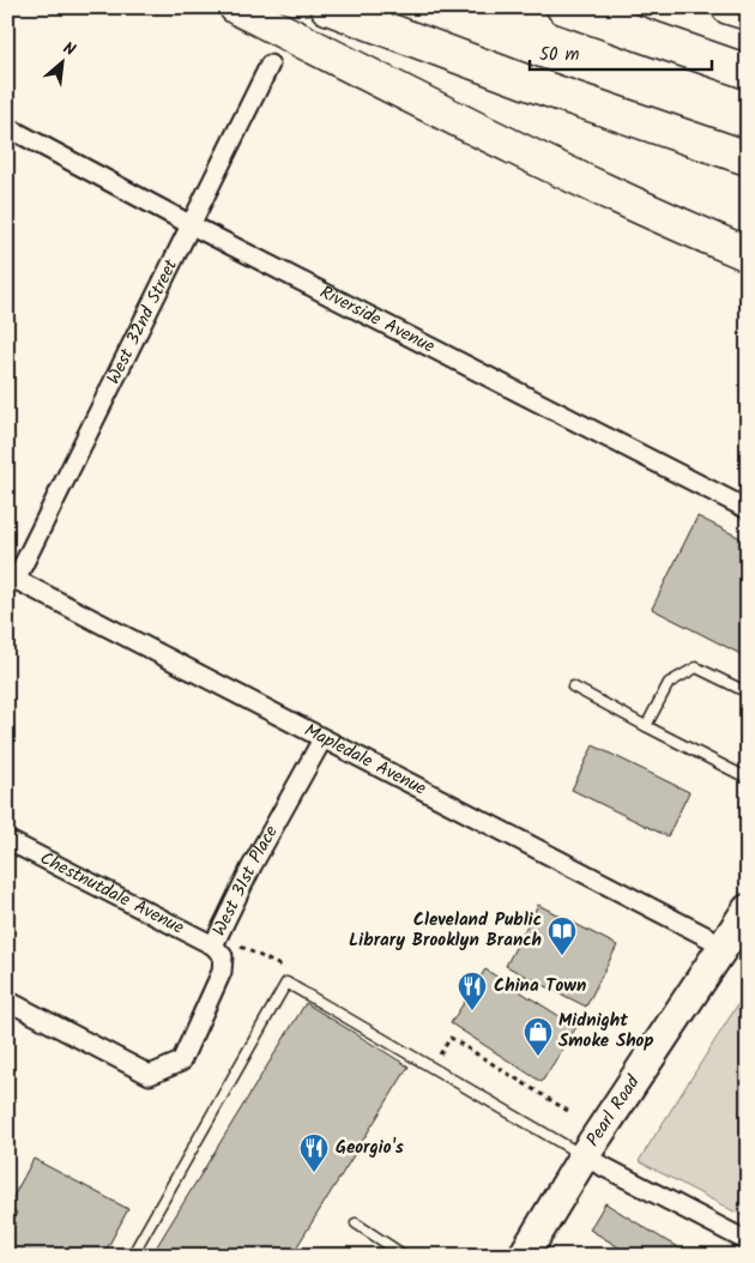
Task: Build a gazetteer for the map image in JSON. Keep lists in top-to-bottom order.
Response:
{
  "streets": {
    "main road": ["Pearl Road"],
    "street": [
      "Riverside Avenue",
      "West 32nd Street",
      "Mapledale Avenue",
      "West 31st Place",
      "Chestnutdale Avenue"
    ]
  },
  "crossings": [
    ["Riverside Avenue", "West 32nd Street"],
    ["West 32nd Street", "Mapledale Avenue"],
    ["Mapledale Avenue", "West 31st Place"],
    ["Mapledale Avenue", "Pearl Road"],
    ["West 31st Place", "Chestnutdale Avenue"]
  ],
  "places": {
    "library": ["Cleveland Public Library Brooklyn Branch"],
    "restaurant": ["China Town", "Georgio's"],
    "shop": ["Midnight Smoke Shop"]
  },
  "scale_bar": "50 m",
  "north": "top right"
}
